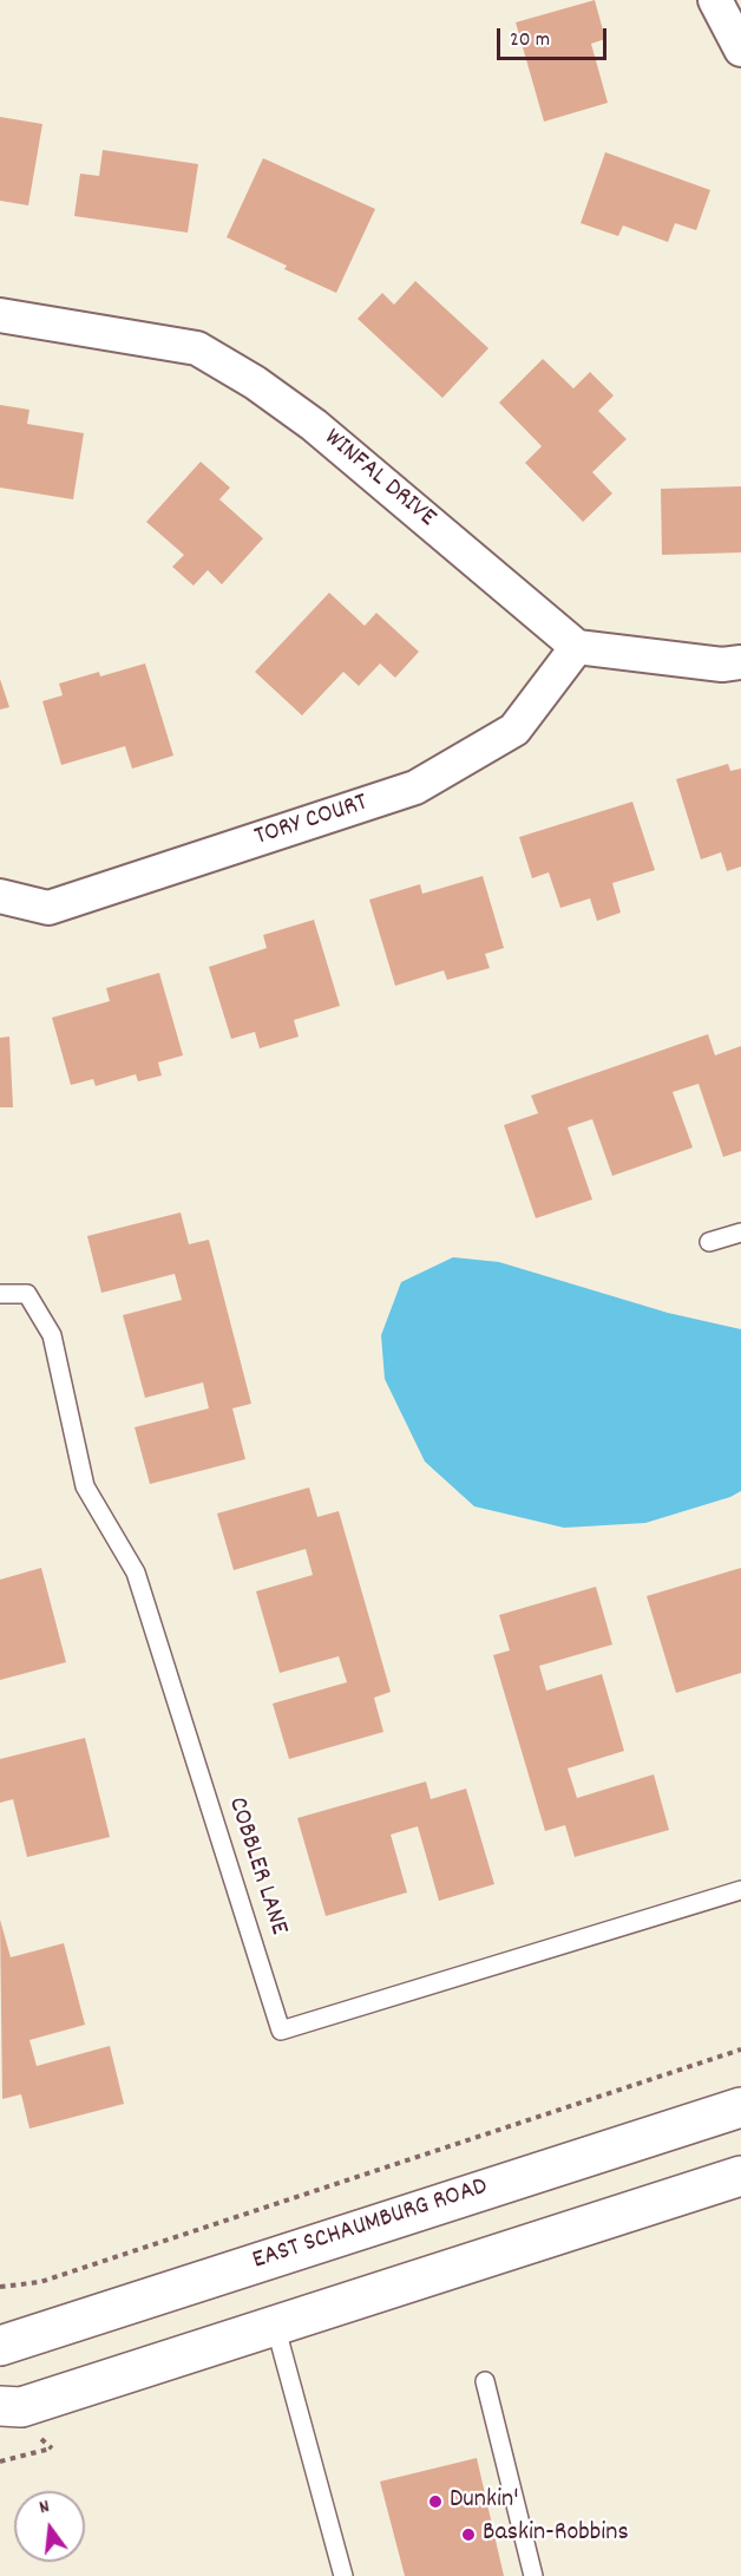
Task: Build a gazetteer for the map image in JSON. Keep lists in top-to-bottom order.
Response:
{
  "streets": {
    "main road": ["EAST SCHAUMBURG ROAD"],
    "street": ["WINFAL DRIVE", "TORY COURT"],
    "lane": ["COBBLER LANE"]
  },
  "crossings": [
    ["WINFAL DRIVE", "TORY COURT"]
  ],
  "places": ["Dunkin'", "Baskin-Robbins"],
  "scale_bar": "20 m",
  "north": "top"
}
